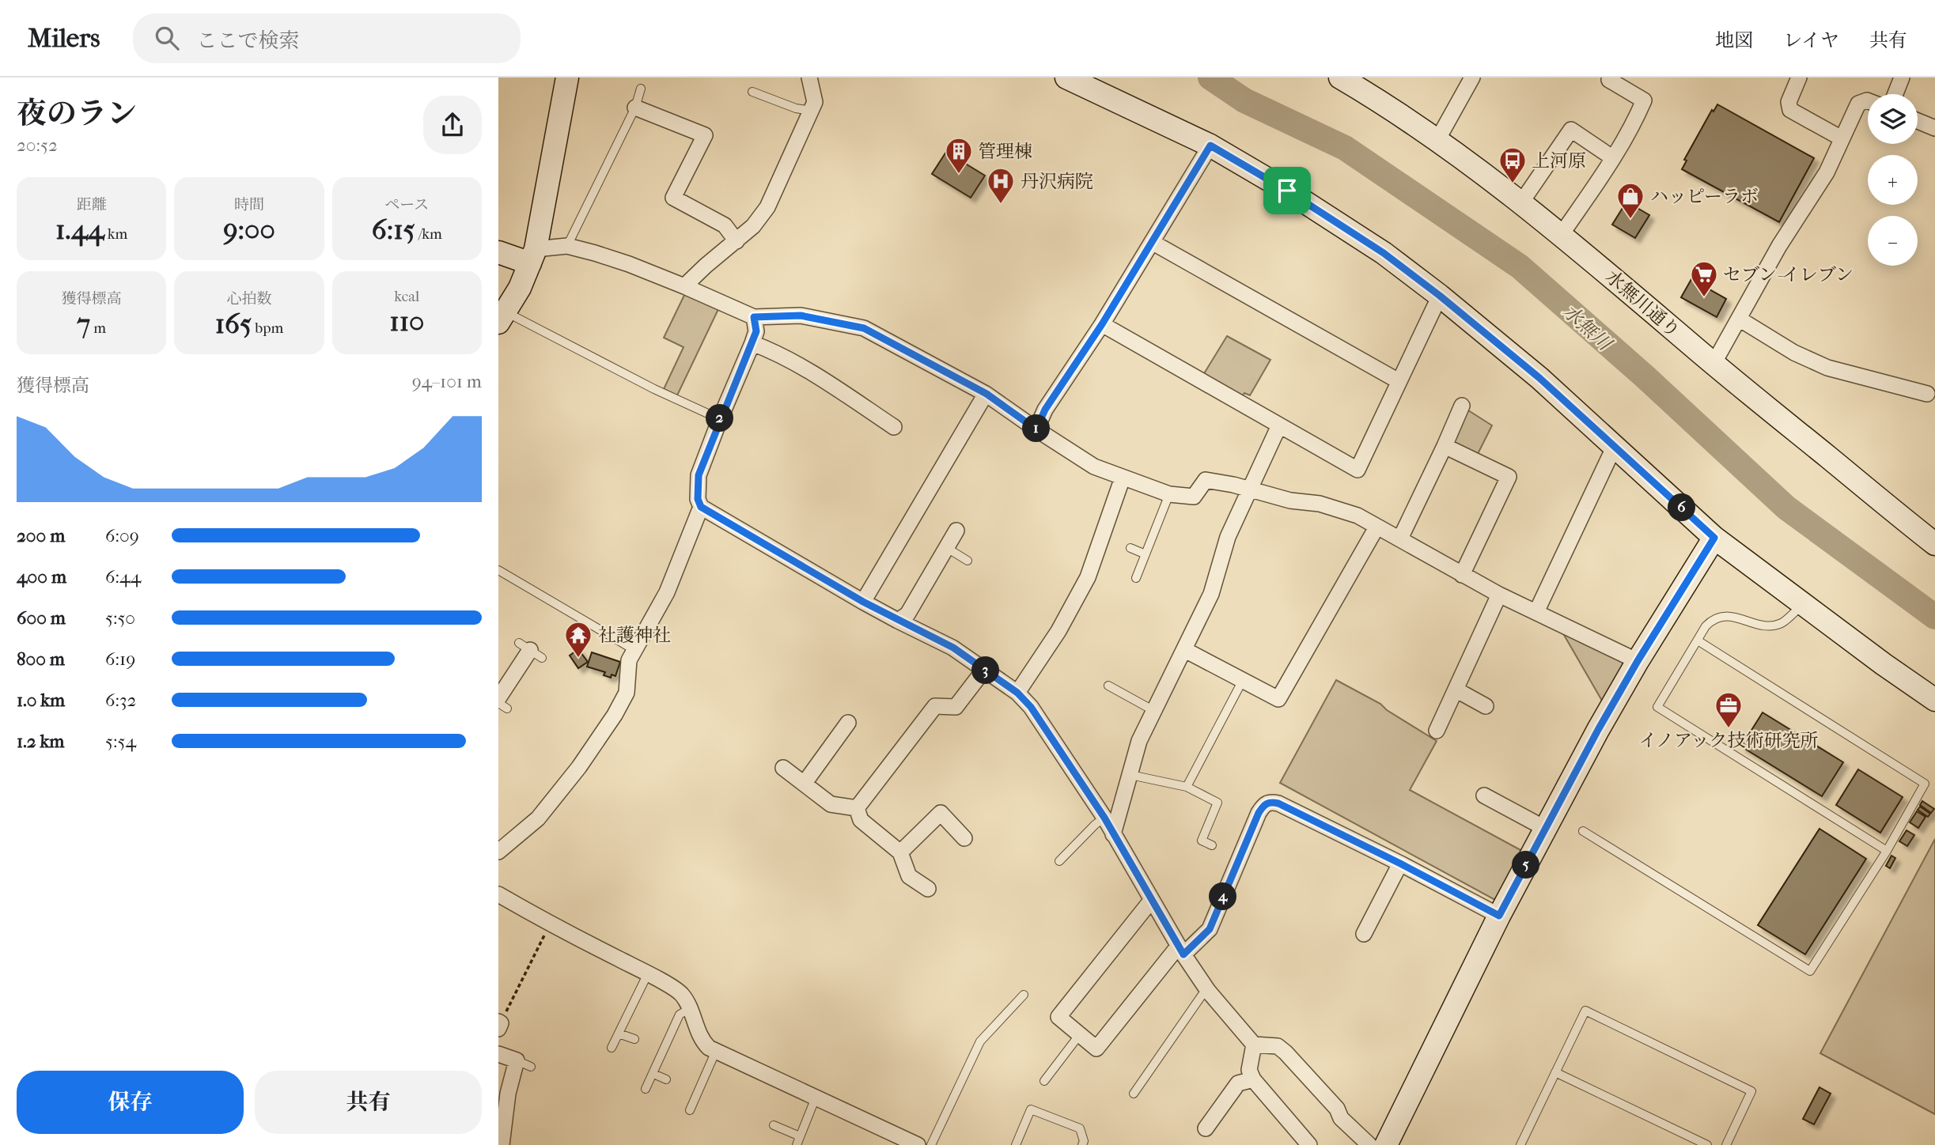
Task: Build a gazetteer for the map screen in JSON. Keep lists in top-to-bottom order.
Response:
{
  "streets": {
    "street": ["水無川通り"]
  },
  "water": ["水無川"],
  "places": {
    "building": ["管理棟"],
    "bus stop": ["上河原"],
    "hospital": ["丹沢病院"],
    "shop": ["ハッピーラボ"],
    "supermarket": ["セブン-イレブン"],
    "temple": ["社護神社"],
    "office": ["イノアック技術研究所"]
  },
  "page": {
    "header": "Milers",
    "search": "ここで検索",
    "nav": ["地図", "レイヤ", "共有"],
    "heading": ["夜のラン", "20:52"],
    "map_buttons": ["+", "−"],
    "stats": [
      ["距離", "1.44 km"],
      ["時間", "9:00"],
      ["ペース", "6:15 /km"],
      ["獲得標高", "7 m"],
      ["心拍数", "165 bpm"],
      ["kcal", "110"]
    ],
    "chart": ["獲得標高", "94–101 m"],
    "pins": [
      "2",
      "1",
      "6",
      "3",
      "5",
      "4"
    ],
    "list": [
      {
        "name": "200 m",
        "note": "6:09"
      },
      {
        "name": "400 m",
        "note": "6:44"
      },
      {
        "name": "600 m",
        "note": "5:50"
      },
      {
        "name": "800 m",
        "note": "6:19"
      },
      {
        "name": "1.0 km",
        "note": "6:32"
      },
      {
        "name": "1.2 km",
        "note": "5:54"
      }
    ],
    "buttons": ["保存", "共有"]
  }
}
